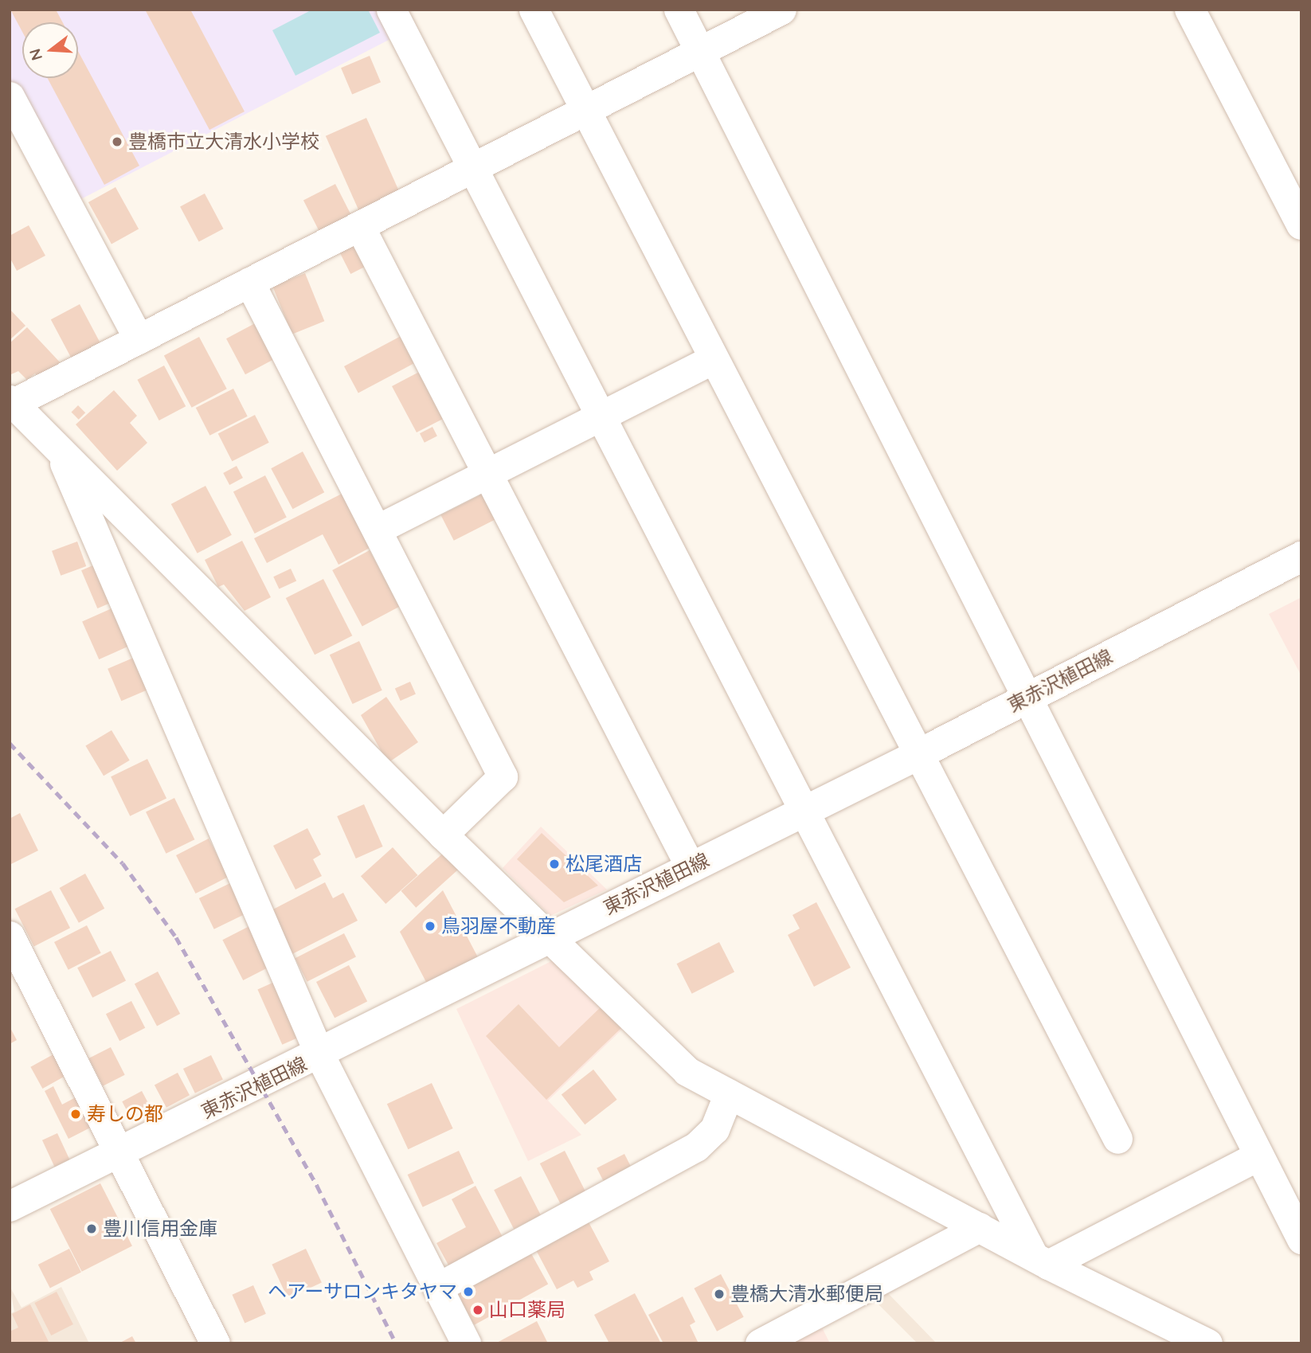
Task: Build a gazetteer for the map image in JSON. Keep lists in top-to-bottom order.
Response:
{
  "streets": {
    "main road": ["東赤沢植田線"]
  },
  "places": [
    "豊橋市立大清水小学校",
    "松尾酒店",
    "鳥羽屋不動産",
    "寿しの都",
    "豊川信用金庫",
    "ヘアーサロンキタヤマ",
    "豊橋大清水郵便局",
    "山口薬局"
  ],
  "north": "left"
}
